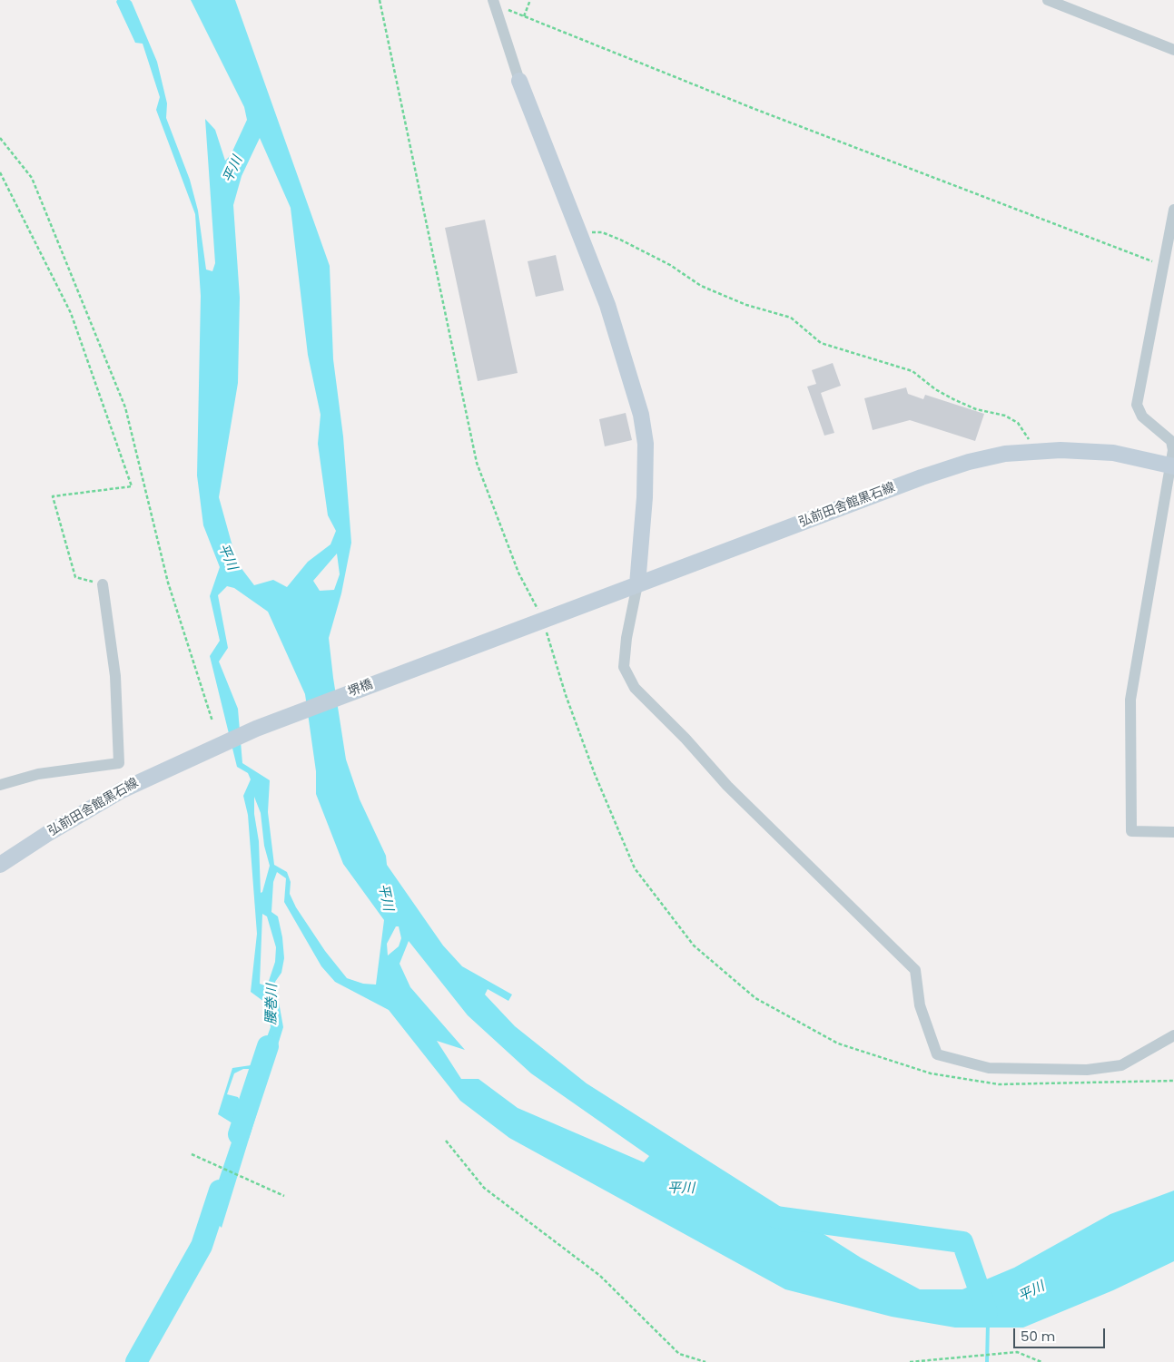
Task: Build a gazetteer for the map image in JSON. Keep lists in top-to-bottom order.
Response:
{
  "streets": {
    "main road": ["弘前田舎館黒石線", "堺橋"]
  },
  "crossings": [
    ["弘前田舎館黒石線", "堺橋"]
  ],
  "water": ["平川", "腰巻川"],
  "scale_bar": "50 m"
}
